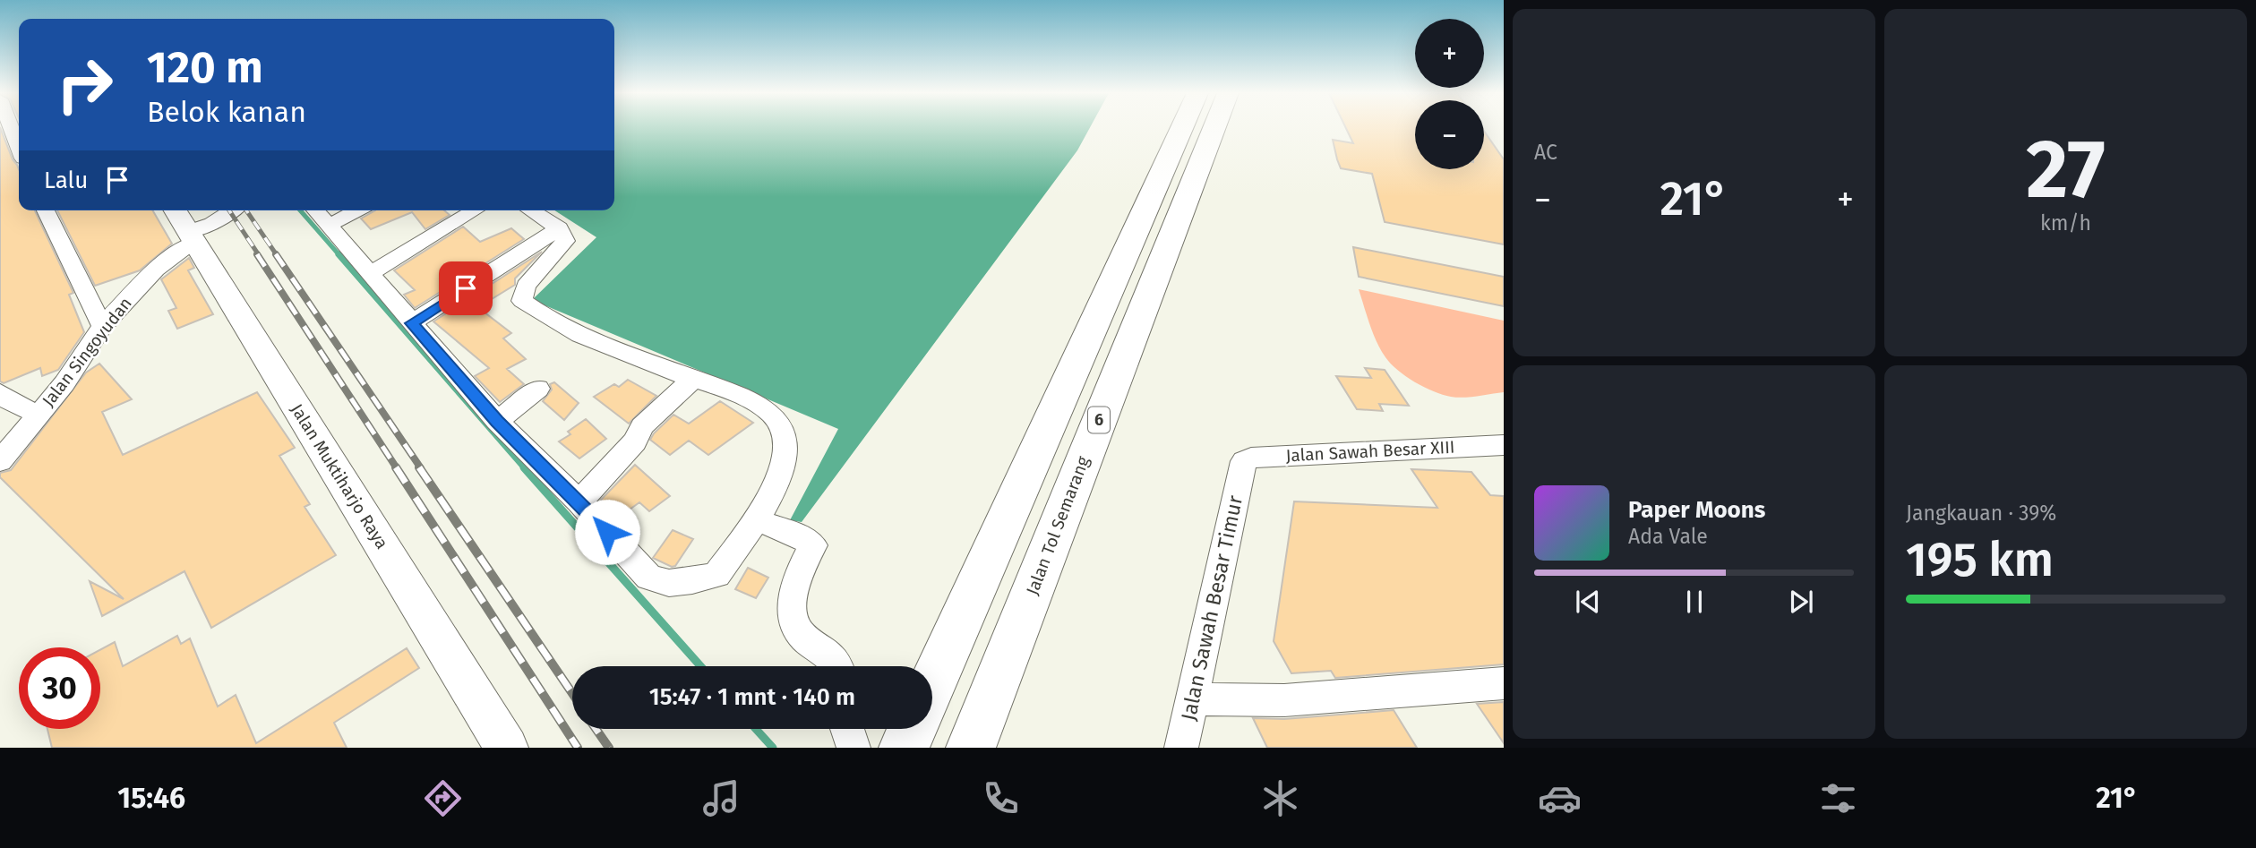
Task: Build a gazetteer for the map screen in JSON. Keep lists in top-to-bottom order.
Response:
{
  "streets": {
    "highway": ["6", "Jalan Tol Semarang"],
    "street": [
      "Jalan Singoyudan",
      "Jalan Sawah Besar XIII",
      "Jalan Muktiharjo Raya",
      "Jalan Sawah Besar Timur"
    ]
  },
  "crossings": [
    ["Jalan Singoyudan", "Jalan Muktiharjo Raya"],
    ["Jalan Sawah Besar XIII", "Jalan Sawah Besar Timur"]
  ],
  "page": {
    "tile": [
      "AC",
      ["27", "km/h"],
      ["Jangkauan · 39%", "195 km"]
    ],
    "map_buttons": ["+", "−"],
    "turn": ["120 m", "Belok kanan"],
    "then": "Lalu",
    "heat": ["−", "21°", "+"],
    "song": ["Paper Moons", "Ada Vale"],
    "limit": "30",
    "trip": "15:47 · 1 mnt · 140 m",
    "tabs": ["15:46", "21°"]
  }
}
